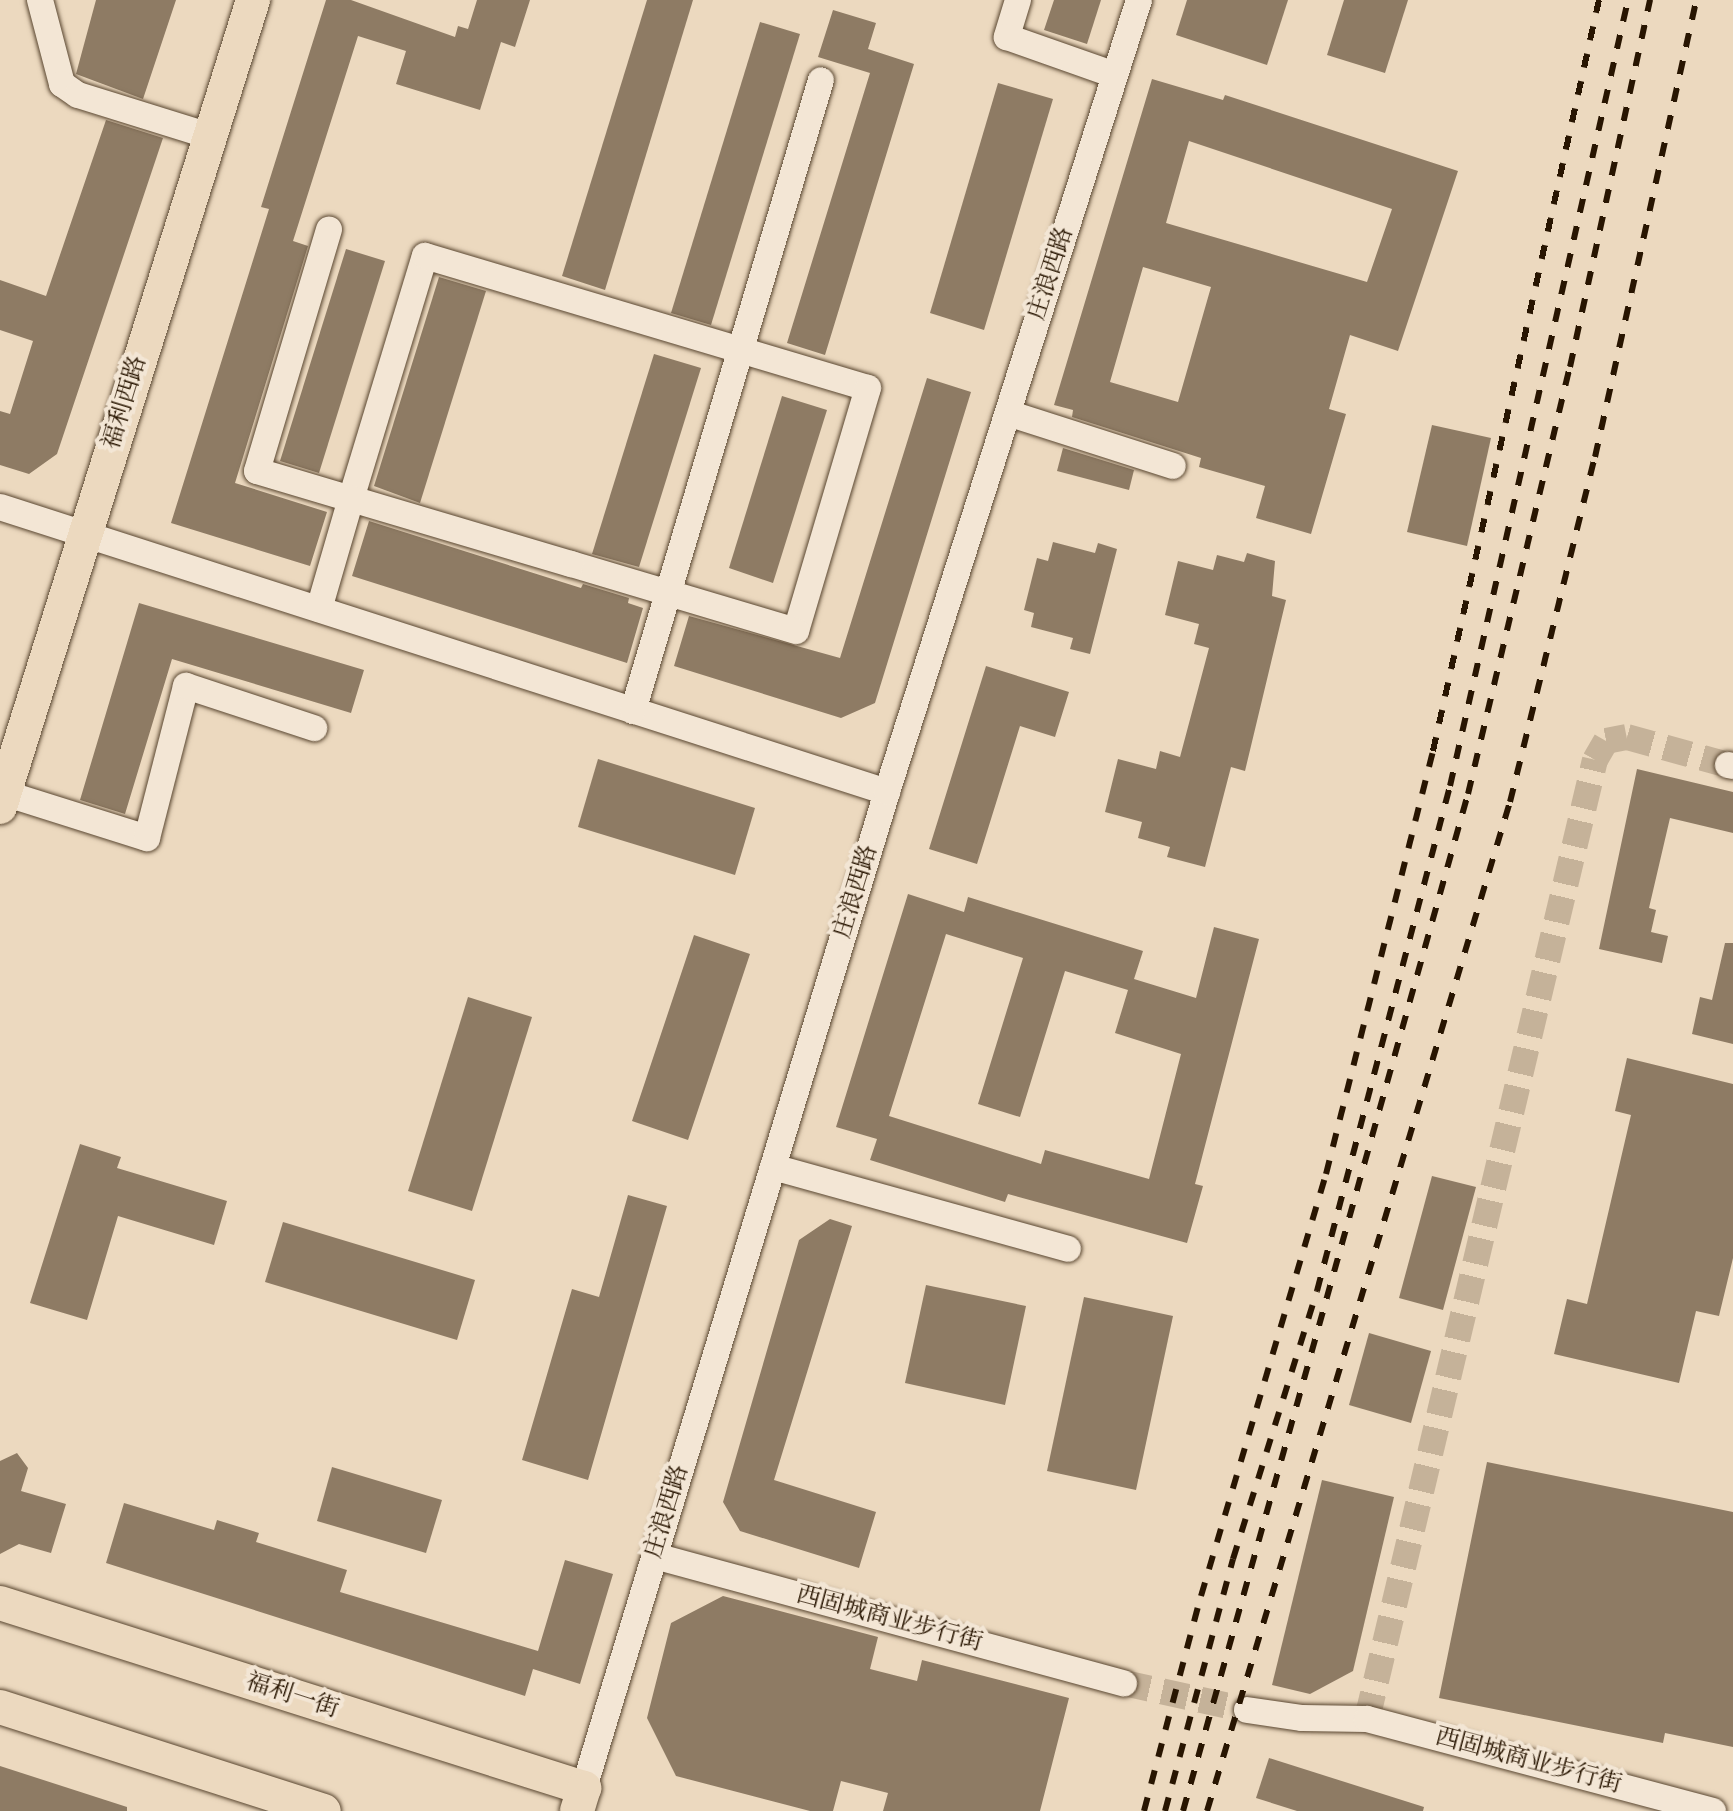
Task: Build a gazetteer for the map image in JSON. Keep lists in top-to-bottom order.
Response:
{
  "streets": {
    "main road": ["福利西路", "福利一街"],
    "street": ["庄浪西路", "西固城商业步行街"]
  },
  "crossings": [
    ["庄浪西路", "西固城商业步行街"],
    ["庄浪西路", "福利一街"]
  ]
}
